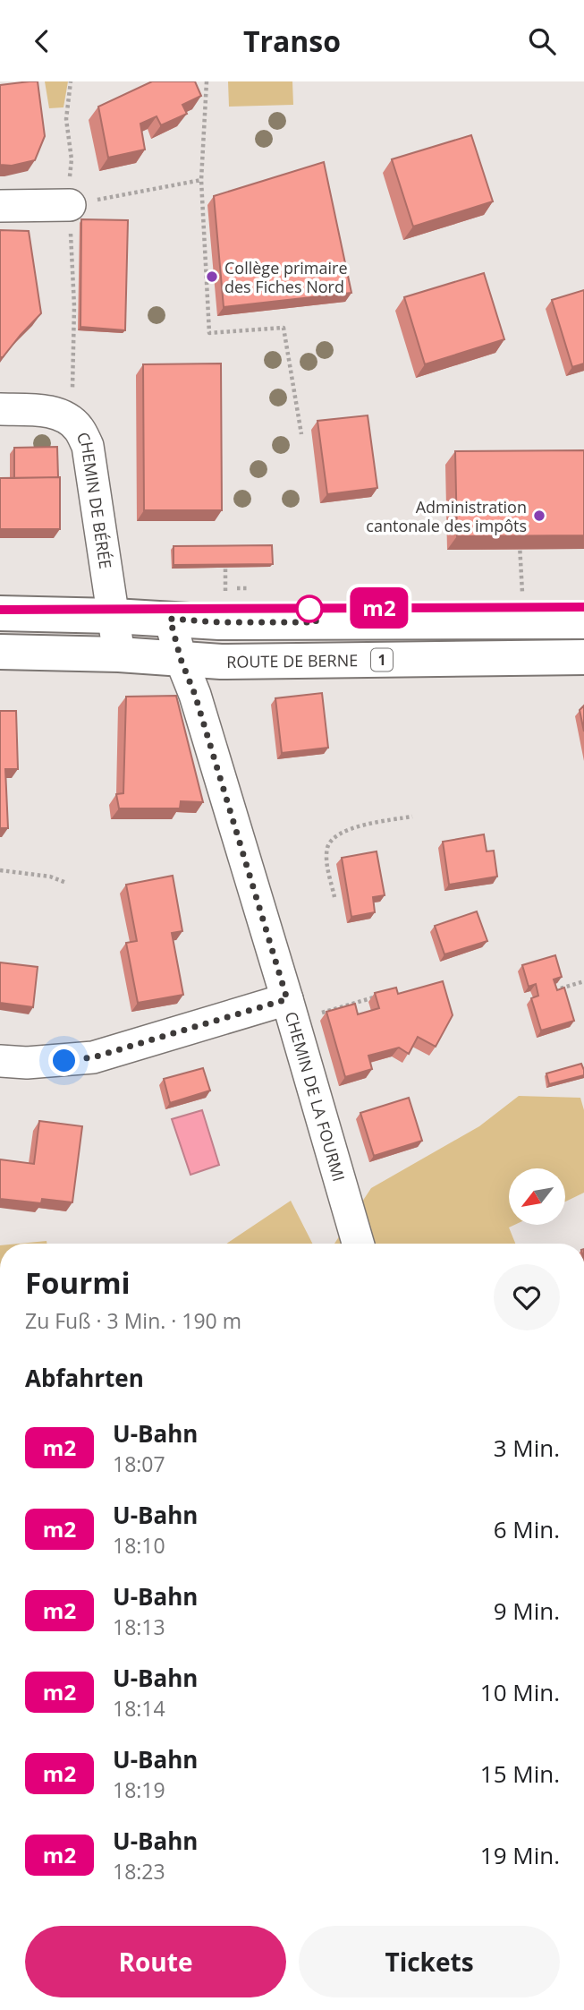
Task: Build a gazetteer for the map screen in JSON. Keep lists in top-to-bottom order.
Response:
{
  "streets": {
    "main road": ["1", "ROUTE DE BERNE"],
    "street": ["CHEMIN DE BÉRÉE", "CHEMIN DE LA FOURMI"]
  },
  "crossings": [
    ["CHEMIN DE BÉRÉE", "ROUTE DE BERNE"],
    ["ROUTE DE BERNE", "CHEMIN DE LA FOURMI"]
  ],
  "places": ["Collège primaire des Fiches Nord", "Administration cantonale des impôts"],
  "lines": ["metro line m2"],
  "north": "bottom left",
  "page": {
    "header": "Transo",
    "on_map": "m2",
    "heading": [
      ["Fourmi", "Zu Fuß · 3 Min. · 190 m"],
      "Abfahrten"
    ],
    "list": [
      {
        "mark": "m2",
        "name": "U-Bahn",
        "note": "18:07",
        "value": "3 Min."
      },
      {
        "mark": "m2",
        "name": "U-Bahn",
        "note": "18:10",
        "value": "6 Min."
      },
      {
        "mark": "m2",
        "name": "U-Bahn",
        "note": "18:13",
        "value": "9 Min."
      },
      {
        "mark": "m2",
        "name": "U-Bahn",
        "note": "18:14",
        "value": "10 Min."
      },
      {
        "mark": "m2",
        "name": "U-Bahn",
        "note": "18:19",
        "value": "15 Min."
      },
      {
        "mark": "m2",
        "name": "U-Bahn",
        "note": "18:23",
        "value": "19 Min."
      }
    ],
    "buttons": ["Route", "Tickets"]
  }
}
